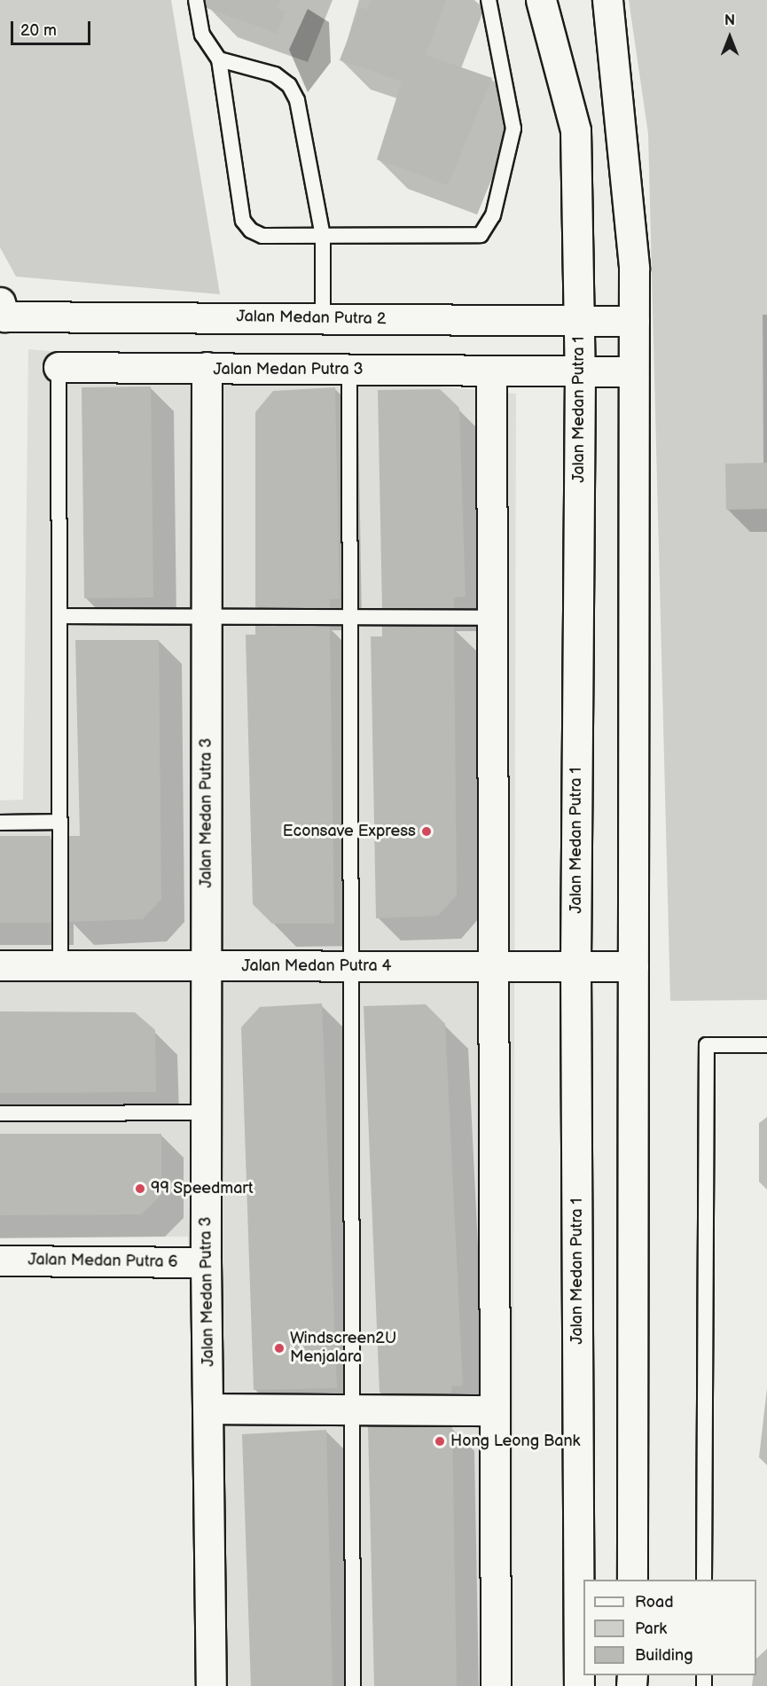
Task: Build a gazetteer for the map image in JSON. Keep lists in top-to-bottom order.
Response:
{
  "streets": {
    "street": [
      "Jalan Medan Putra 2",
      "Jalan Medan Putra 3",
      "Jalan Medan Putra 1",
      "Jalan Medan Putra 4",
      "Jalan Medan Putra 6"
    ]
  },
  "crossings": [
    ["Jalan Medan Putra 2", "Jalan Medan Putra 1"],
    ["Jalan Medan Putra 3", "Jalan Medan Putra 1"],
    ["Jalan Medan Putra 3", "Jalan Medan Putra 4"],
    ["Jalan Medan Putra 3", "Jalan Medan Putra 6"],
    ["Jalan Medan Putra 1", "Jalan Medan Putra 4"]
  ],
  "places": [
    "Econsave Express",
    "99 Speedmart",
    "Windscreen2U Menjalara",
    "Hong Leong Bank"
  ],
  "legend": ["Road", "Park", "Building"],
  "scale_bar": "20 m",
  "north": "top"
}
